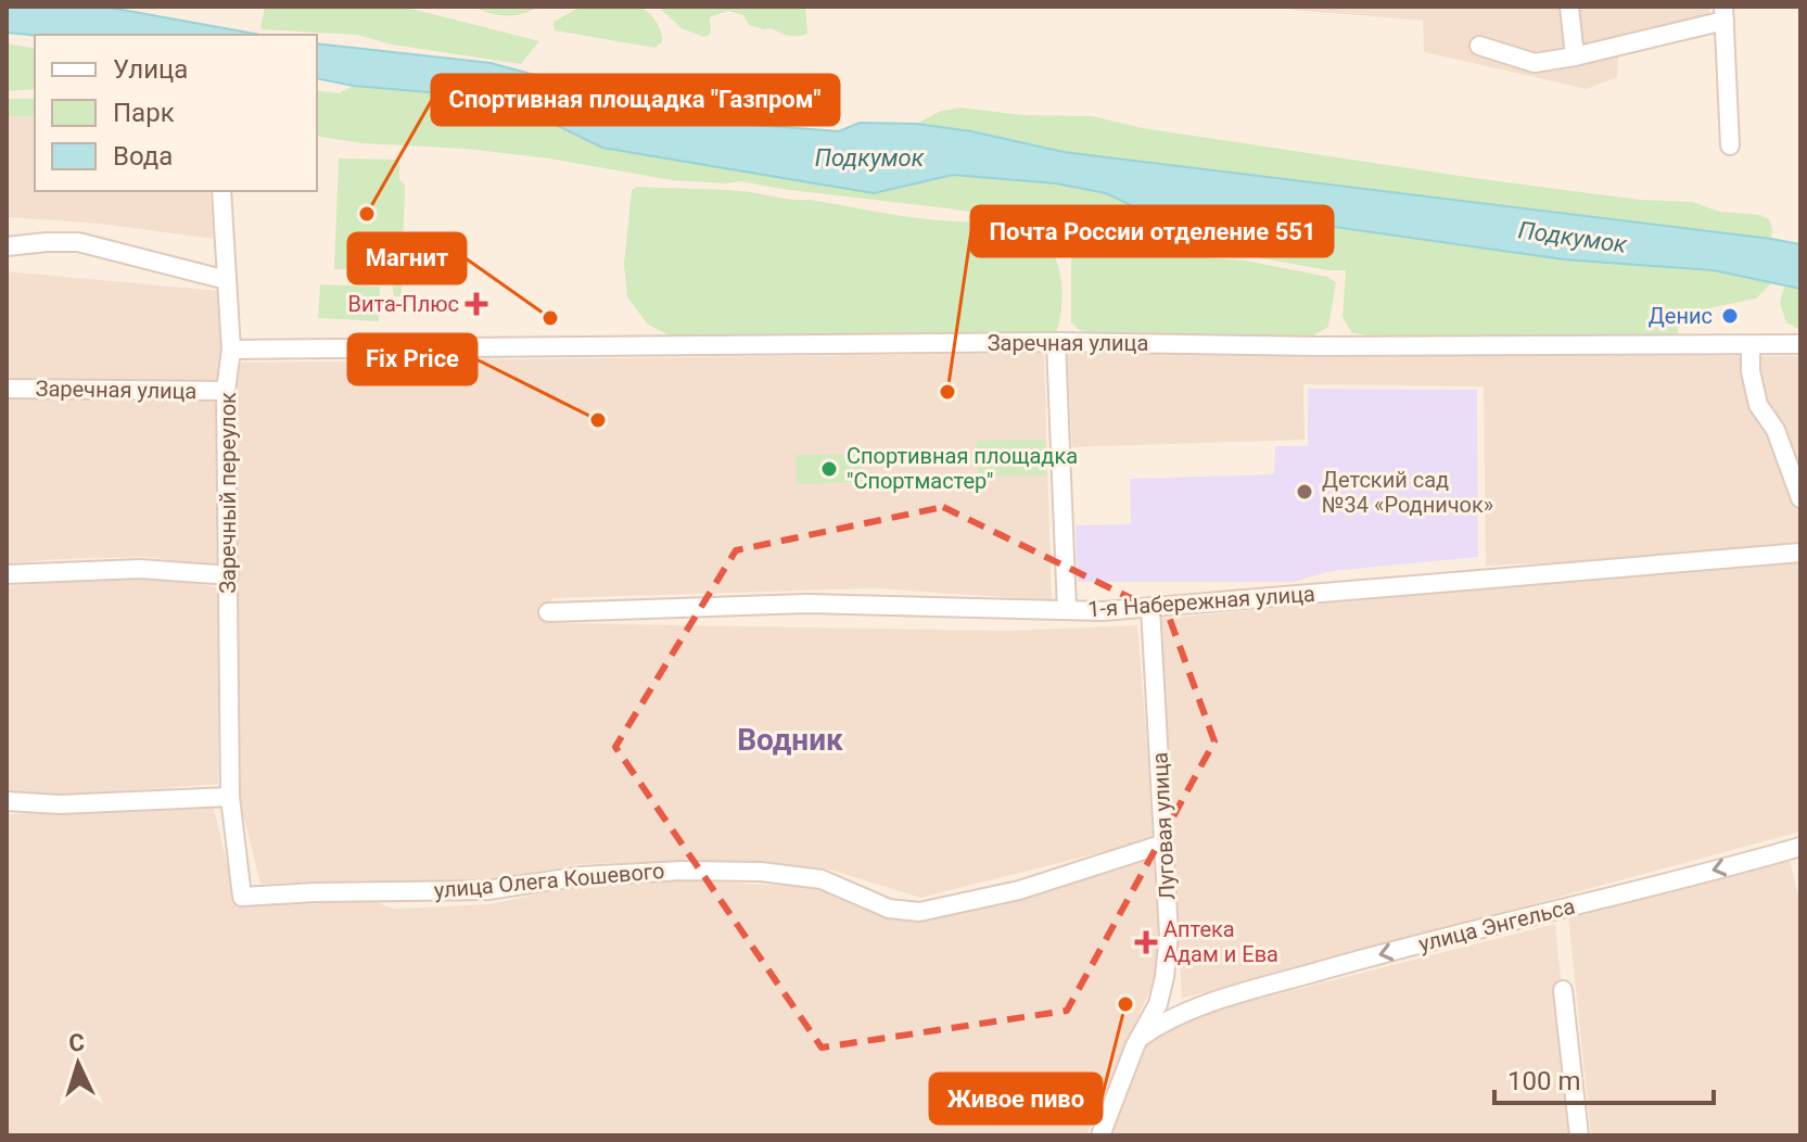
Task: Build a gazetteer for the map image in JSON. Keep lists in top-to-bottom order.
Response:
{
  "streets": {
    "street": [
      "Заречная улица",
      "Заречный переулок",
      "1-я Набережная улица",
      "Луговая улица",
      "улица Олега Кошевого",
      "улица Энгельса"
    ]
  },
  "crossings": [
    ["Заречная улица", "Заречный переулок"],
    ["Заречный переулок", "улица Олега Кошевого"],
    ["1-я Набережная улица", "Луговая улица"],
    ["Луговая улица", "улица Олега Кошевого"],
    ["Луговая улица", "улица Энгельса"]
  ],
  "one_way": ["улица Энгельса"],
  "districts": ["Водник"],
  "water": ["Подкумок"],
  "places": {
    "other": [
      "Спортивная площадка \"Газпром\"",
      "Денис",
      "Магнит",
      "Почта России отделение 551",
      "Fix Price",
      "Спортивная площадка \"Спортмастер\"",
      "Детский сад №34 «Родничок»",
      "Живое пиво"
    ],
    "health": ["Вита-Плюс", "Аптека Адам и Ева"]
  },
  "legend": ["Улица", "Парк", "Вода"],
  "scale_bar": "100 m",
  "north": "top"
}
